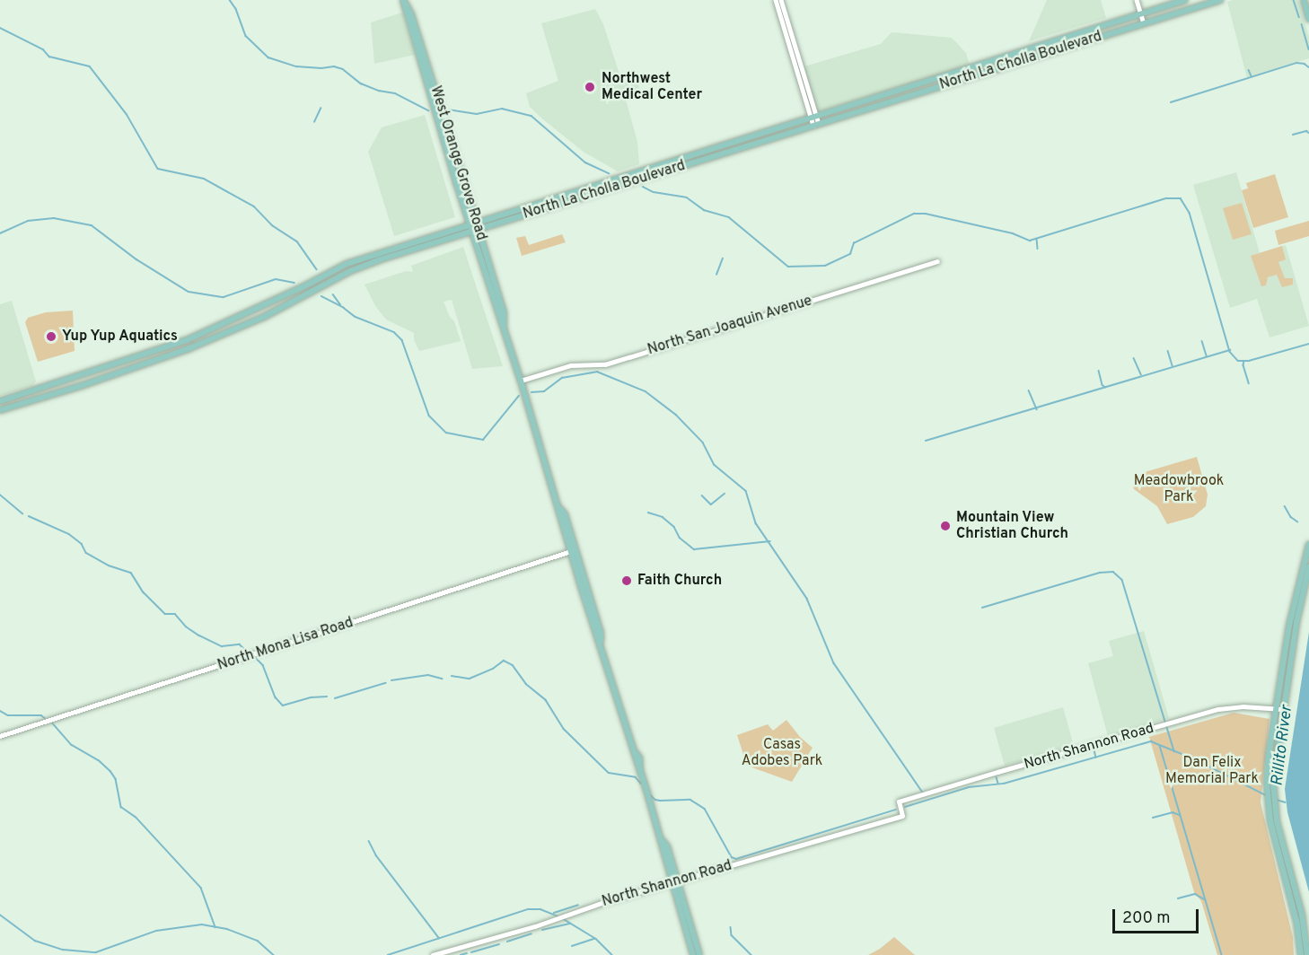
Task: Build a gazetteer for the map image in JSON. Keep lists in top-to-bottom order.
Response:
{
  "streets": {
    "main road": ["North La Cholla Boulevard", "West Orange Grove Road"],
    "street": ["North San Joaquin Avenue", "North Mona Lisa Road", "North Shannon Road"]
  },
  "crossings": [
    ["North La Cholla Boulevard", "West Orange Grove Road"],
    ["West Orange Grove Road", "North San Joaquin Avenue"],
    ["West Orange Grove Road", "North Mona Lisa Road"],
    ["West Orange Grove Road", "North Shannon Road"]
  ],
  "water": ["Rillito River"],
  "parks": ["Meadowbrook Park", "Casas Adobes Park", "Dan Felix Memorial Park"],
  "places": [
    "Northwest Medical Center",
    "Yup Yup Aquatics",
    "Mountain View Christian Church",
    "Faith Church"
  ],
  "scale_bar": "200 m"
}
